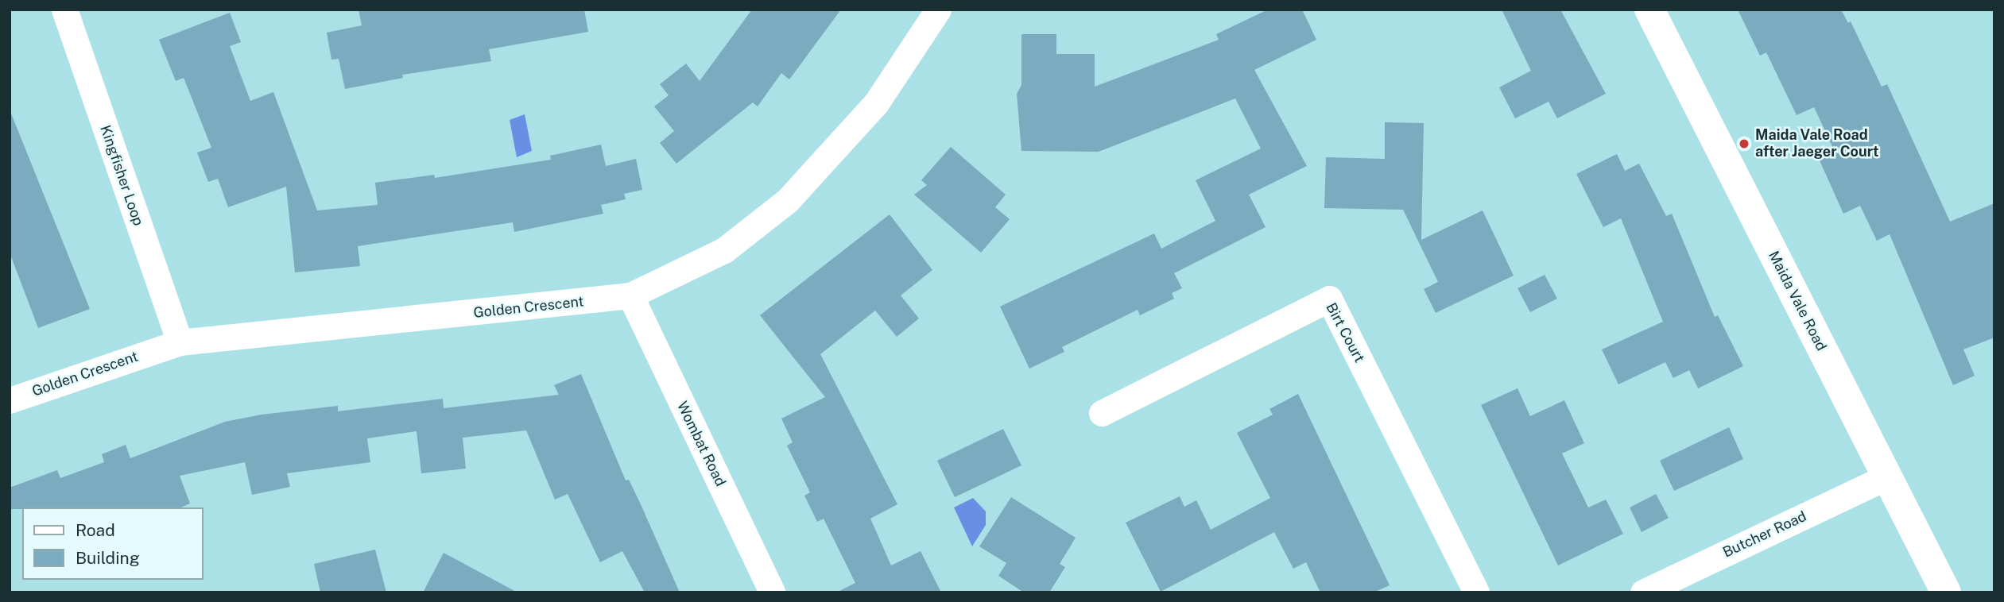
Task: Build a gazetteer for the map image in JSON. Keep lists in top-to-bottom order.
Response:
{
  "streets": {
    "main road": ["Maida Vale Road"],
    "street": [
      "Kingfisher Loop",
      "Golden Crescent",
      "Birt Court",
      "Wombat Road",
      "Butcher Road"
    ]
  },
  "crossings": [
    ["Kingfisher Loop", "Golden Crescent"],
    ["Maida Vale Road", "Butcher Road"],
    ["Golden Crescent", "Wombat Road"]
  ],
  "places": ["Maida Vale Road after Jaeger Court"],
  "legend": ["Road", "Building"]
}
